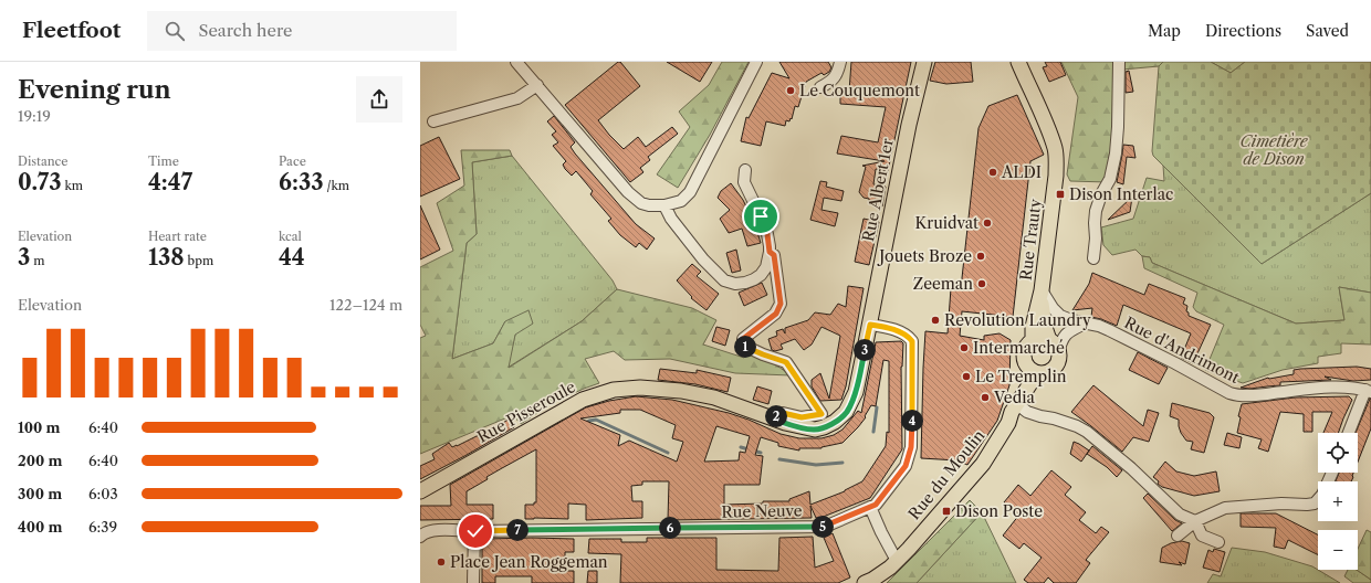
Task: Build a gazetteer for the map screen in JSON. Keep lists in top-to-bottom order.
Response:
{
  "streets": {
    "main road": [
      "Rue Albert 1er",
      "Rue Trauty",
      "Rue Pisseroule",
      "Rue du Moulin"
    ],
    "street": ["Rue d'Andrimont", "Rue Neuve"]
  },
  "crossings": [
    ["Rue Albert 1er", "Rue Pisseroule"],
    ["Rue Albert 1er", "Rue Neuve"],
    ["Rue Trauty", "Rue d'Andrimont"],
    ["Rue Trauty", "Rue du Moulin"],
    ["Rue Pisseroule", "Rue Neuve"]
  ],
  "parks": ["Cimetière de Dison"],
  "places": {
    "other": [
      "Le Couquemont",
      "ALDI",
      "Kruidvat",
      "Jouets Broze",
      "Zeeman",
      "Revolution Laundry",
      "Intermarché",
      "Le Tremplin",
      "Vedia",
      "Place Jean Roggeman"
    ],
    "transit": ["Dison Interlac", "Dison Poste"]
  },
  "page": {
    "header": "Fleetfoot",
    "search": "Search here",
    "nav": ["Map", "Directions", "Saved"],
    "heading": ["Evening run", "19:19"],
    "stats": [
      ["Distance", "0.73 km"],
      ["Time", "4:47"],
      ["Pace", "6:33 /km"],
      ["Elevation", "3 m"],
      ["Heart rate", "138 bpm"],
      ["kcal", "44"]
    ],
    "chart": ["Elevation", "122–124 m"],
    "pins": [
      "1",
      "3",
      "2",
      "4",
      "5",
      "6",
      "7"
    ],
    "list": [
      {
        "name": "100 m",
        "note": "6:40"
      },
      {
        "name": "200 m",
        "note": "6:40"
      },
      {
        "name": "300 m",
        "note": "6:03"
      },
      {
        "name": "400 m",
        "note": "6:39"
      }
    ],
    "map_buttons": ["+", "−"]
  }
}
